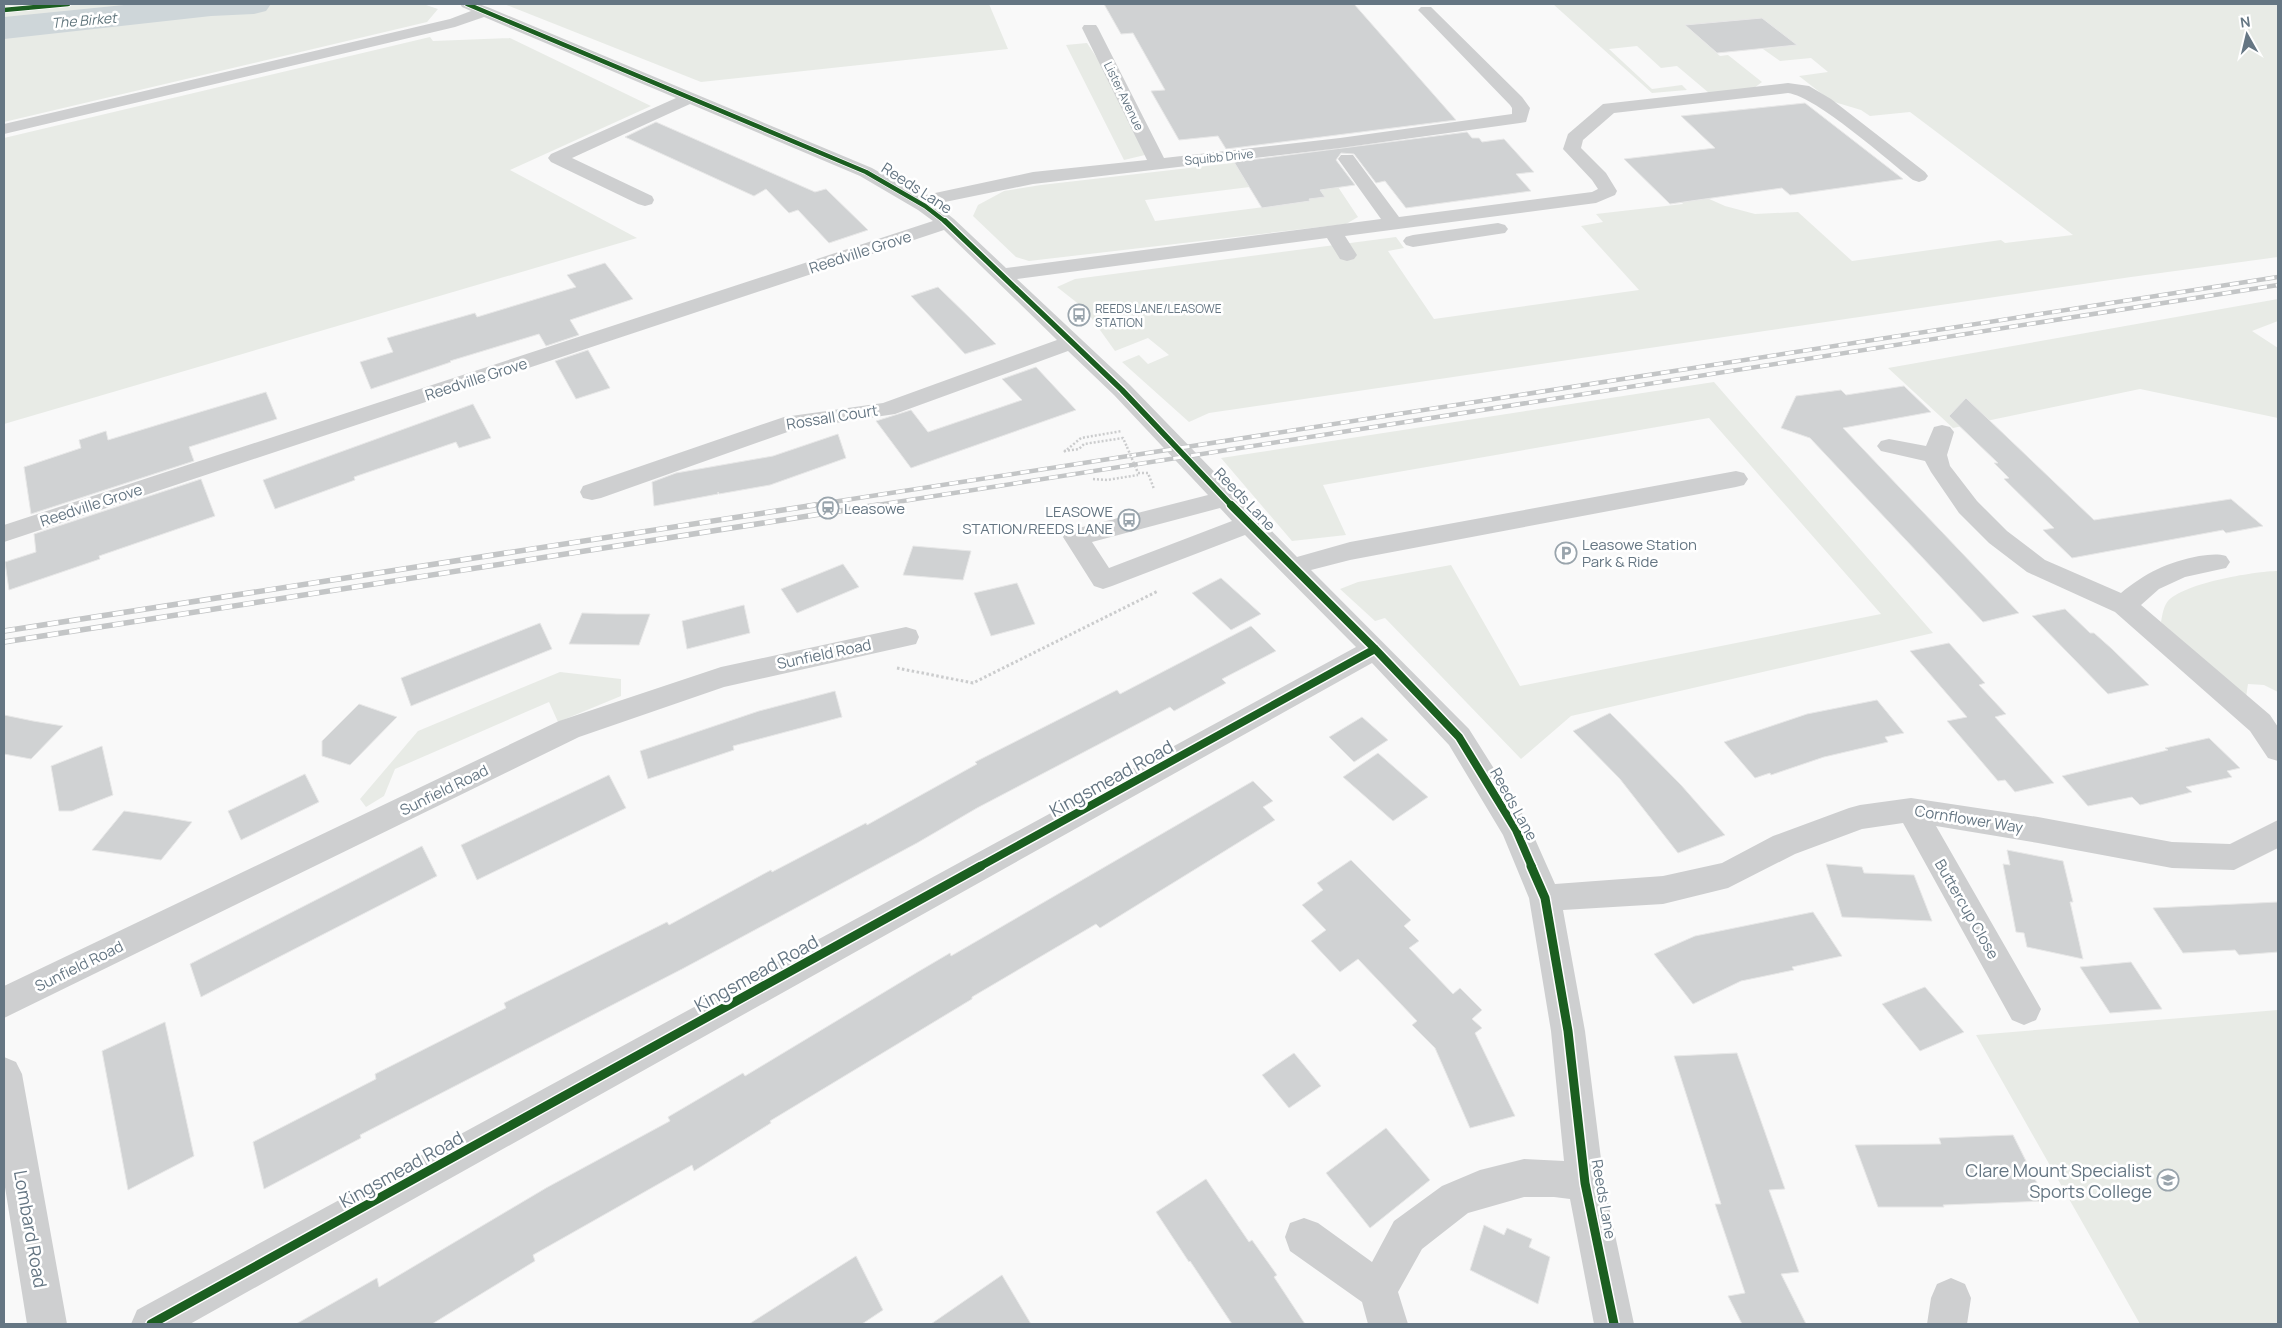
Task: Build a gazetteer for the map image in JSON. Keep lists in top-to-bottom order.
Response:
{
  "streets": {
    "street": [
      "Lister Avenue",
      "Squibb Drive",
      "Reeds Lane",
      "Reedville Grove",
      "Rossall Court",
      "Sunfield Road",
      "Kingsmead Road",
      "Cornflower Way",
      "Buttercup Close",
      "Lombard Road"
    ]
  },
  "crossings": [
    ["Lister Avenue", "Squibb Drive"],
    ["Squibb Drive", "Reeds Lane"],
    ["Reeds Lane", "Reedville Grove"],
    ["Reeds Lane", "Rossall Court"],
    ["Reeds Lane", "Kingsmead Road"],
    ["Reeds Lane", "Cornflower Way"],
    ["Cornflower Way", "Buttercup Close"]
  ],
  "water": ["The Birket"],
  "places": {
    "bus stop": ["REEDS LANE/LEASOWE STATION", "LEASOWE STATION/REEDS LANE"],
    "station": ["Leasowe"],
    "parking": ["Leasowe Station Park & Ride"],
    "school or university": ["Clare Mount Specialist Sports College"]
  },
  "north": "top"
}
